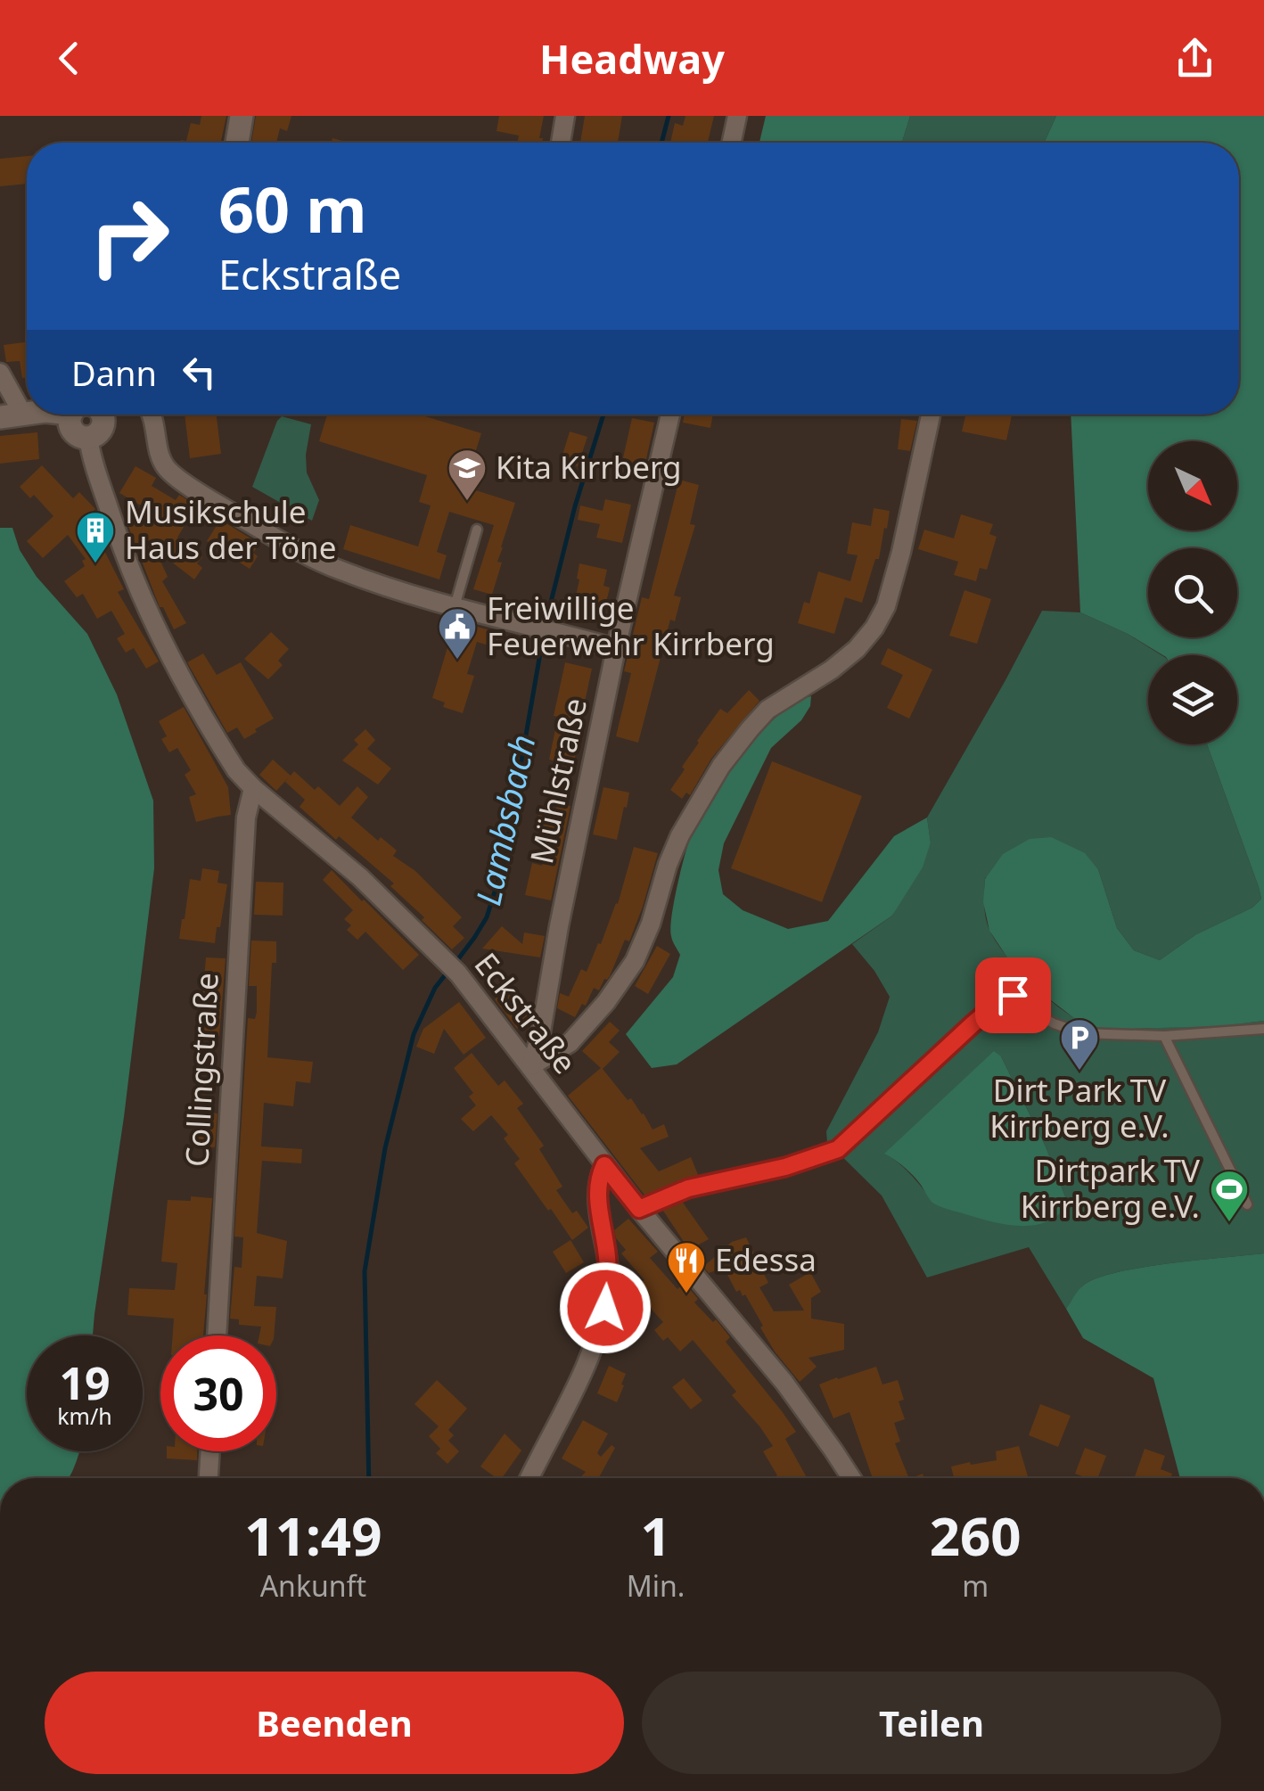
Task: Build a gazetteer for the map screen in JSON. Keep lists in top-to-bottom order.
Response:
{
  "streets": {
    "street": ["Mühlstraße", "Eckstraße", "Collingstraße"]
  },
  "crossings": [
    ["Mühlstraße", "Eckstraße"],
    ["Eckstraße", "Collingstraße"]
  ],
  "water": ["Lambsbach"],
  "places": {
    "school or university": ["Kita Kirrberg"],
    "building": ["Musikschule Haus der Töne"],
    "public building": ["Freiwillige Feuerwehr Kirrberg"],
    "parking": ["Dirt Park TV Kirrberg e.V."],
    "sports": ["Dirtpark TV Kirrberg e.V."],
    "restaurant": ["Edessa"]
  },
  "north": "bottom right",
  "page": {
    "header": "Headway",
    "turn": ["60 m", "Eckstraße"],
    "then": "Dann",
    "speed": "19 km/h",
    "limit": "30",
    "eta": [
      "11:49",
      "Ankunft",
      "1",
      "Min.",
      "260",
      "m"
    ],
    "buttons": ["Beenden", "Teilen"]
  }
}
